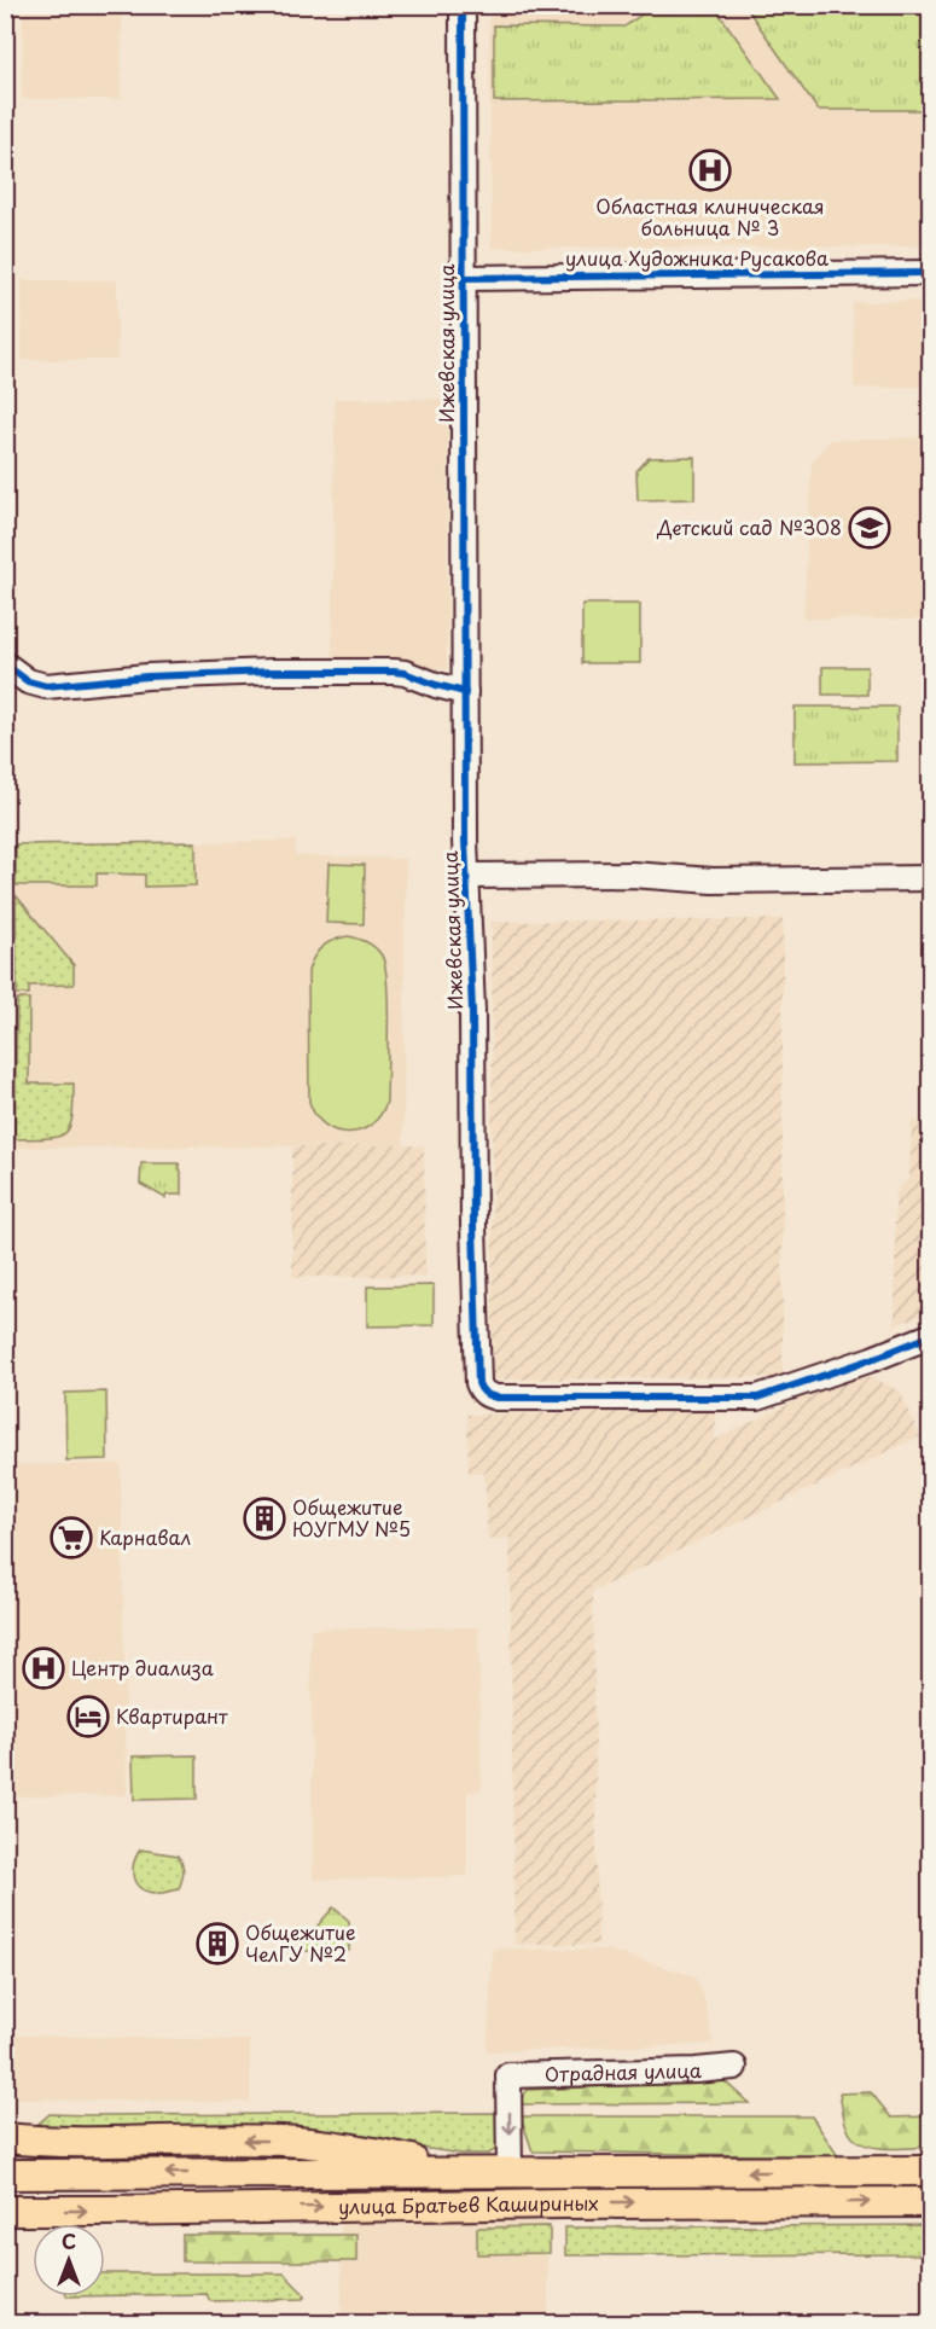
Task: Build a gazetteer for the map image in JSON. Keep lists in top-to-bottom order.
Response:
{
  "streets": {
    "main road": ["улица Братьев Кашириных"],
    "street": ["улица Художника Русакова", "Ижевская улица", "Отрадная улица"]
  },
  "crossings": [
    ["улица Художника Русакова", "Ижевская улица"],
    ["Отрадная улица", "улица Братьев Кашириных"]
  ],
  "places": {
    "hospital": ["Областная клиническая больница № 3", "Центр диализа"],
    "school or university": ["Детский сад №308"],
    "building": ["Общежитие ЮУГМУ №5", "Общежитие ЧелГУ №2"],
    "supermarket": ["Карнавал"],
    "hotel": ["Квартирант"]
  },
  "north": "top"
}
